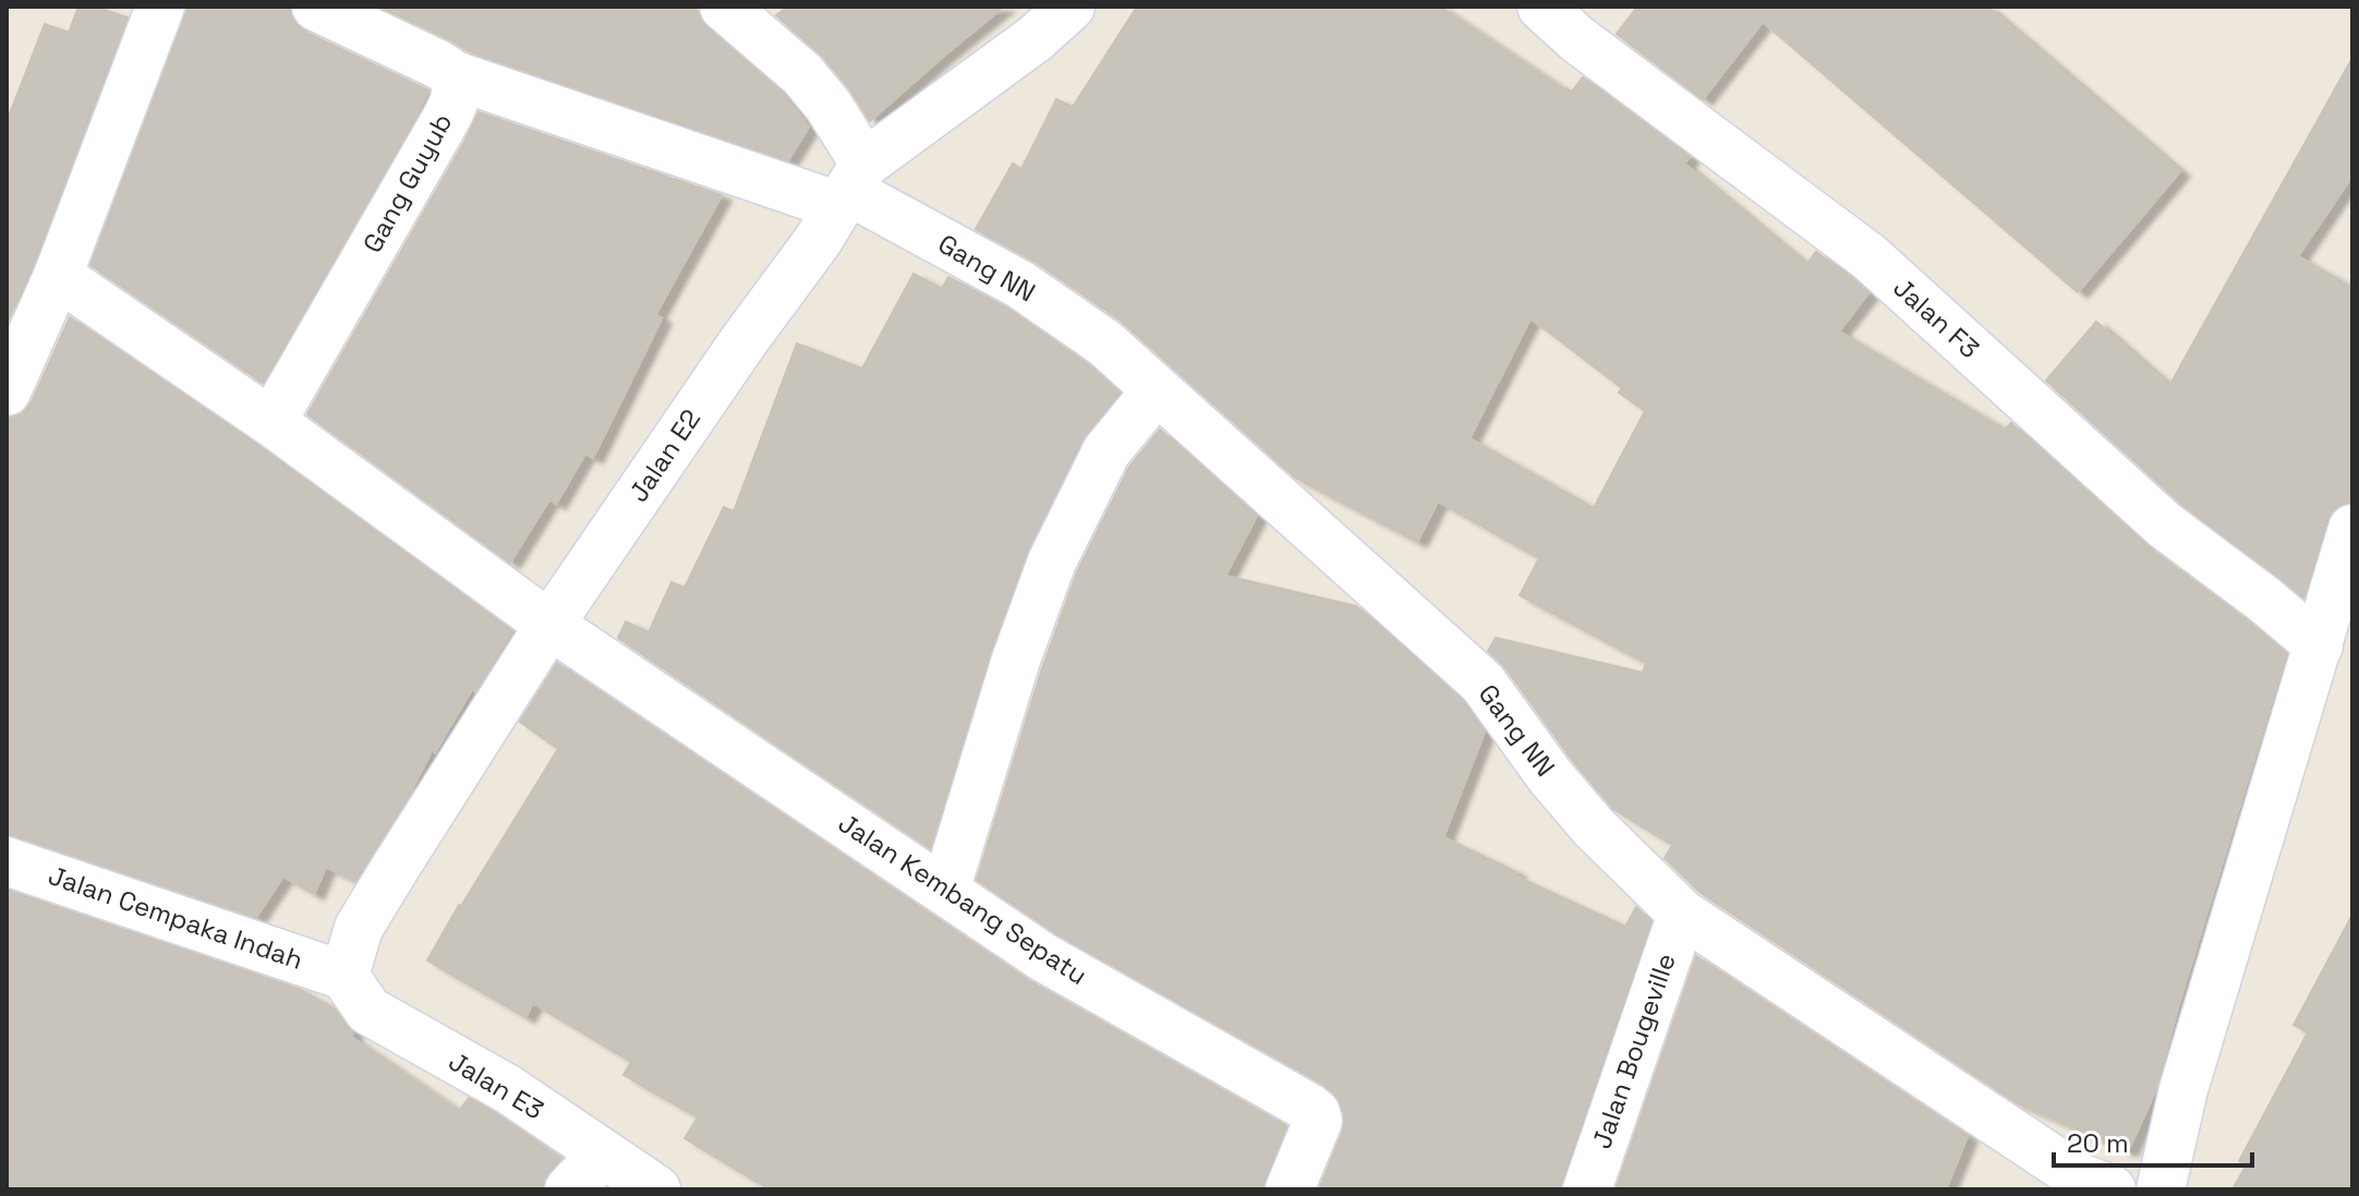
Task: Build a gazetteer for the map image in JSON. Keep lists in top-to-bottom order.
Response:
{
  "streets": {
    "street": [
      "Gang Guyub",
      "Gang NN",
      "Jalan F3",
      "Jalan E2",
      "Jalan Kembang Sepatu",
      "Jalan Cempaka Indah",
      "Jalan Bougeville",
      "Jalan E3"
    ]
  },
  "crossings": [
    ["Gang Guyub", "Gang NN"],
    ["Gang NN", "Jalan E2"],
    ["Gang NN", "Jalan Bougeville"],
    ["Jalan E2", "Jalan Kembang Sepatu"],
    ["Jalan E2", "Jalan Cempaka Indah"],
    ["Jalan E2", "Jalan E3"],
    ["Jalan Cempaka Indah", "Jalan E3"]
  ],
  "scale_bar": "20 m"
}
